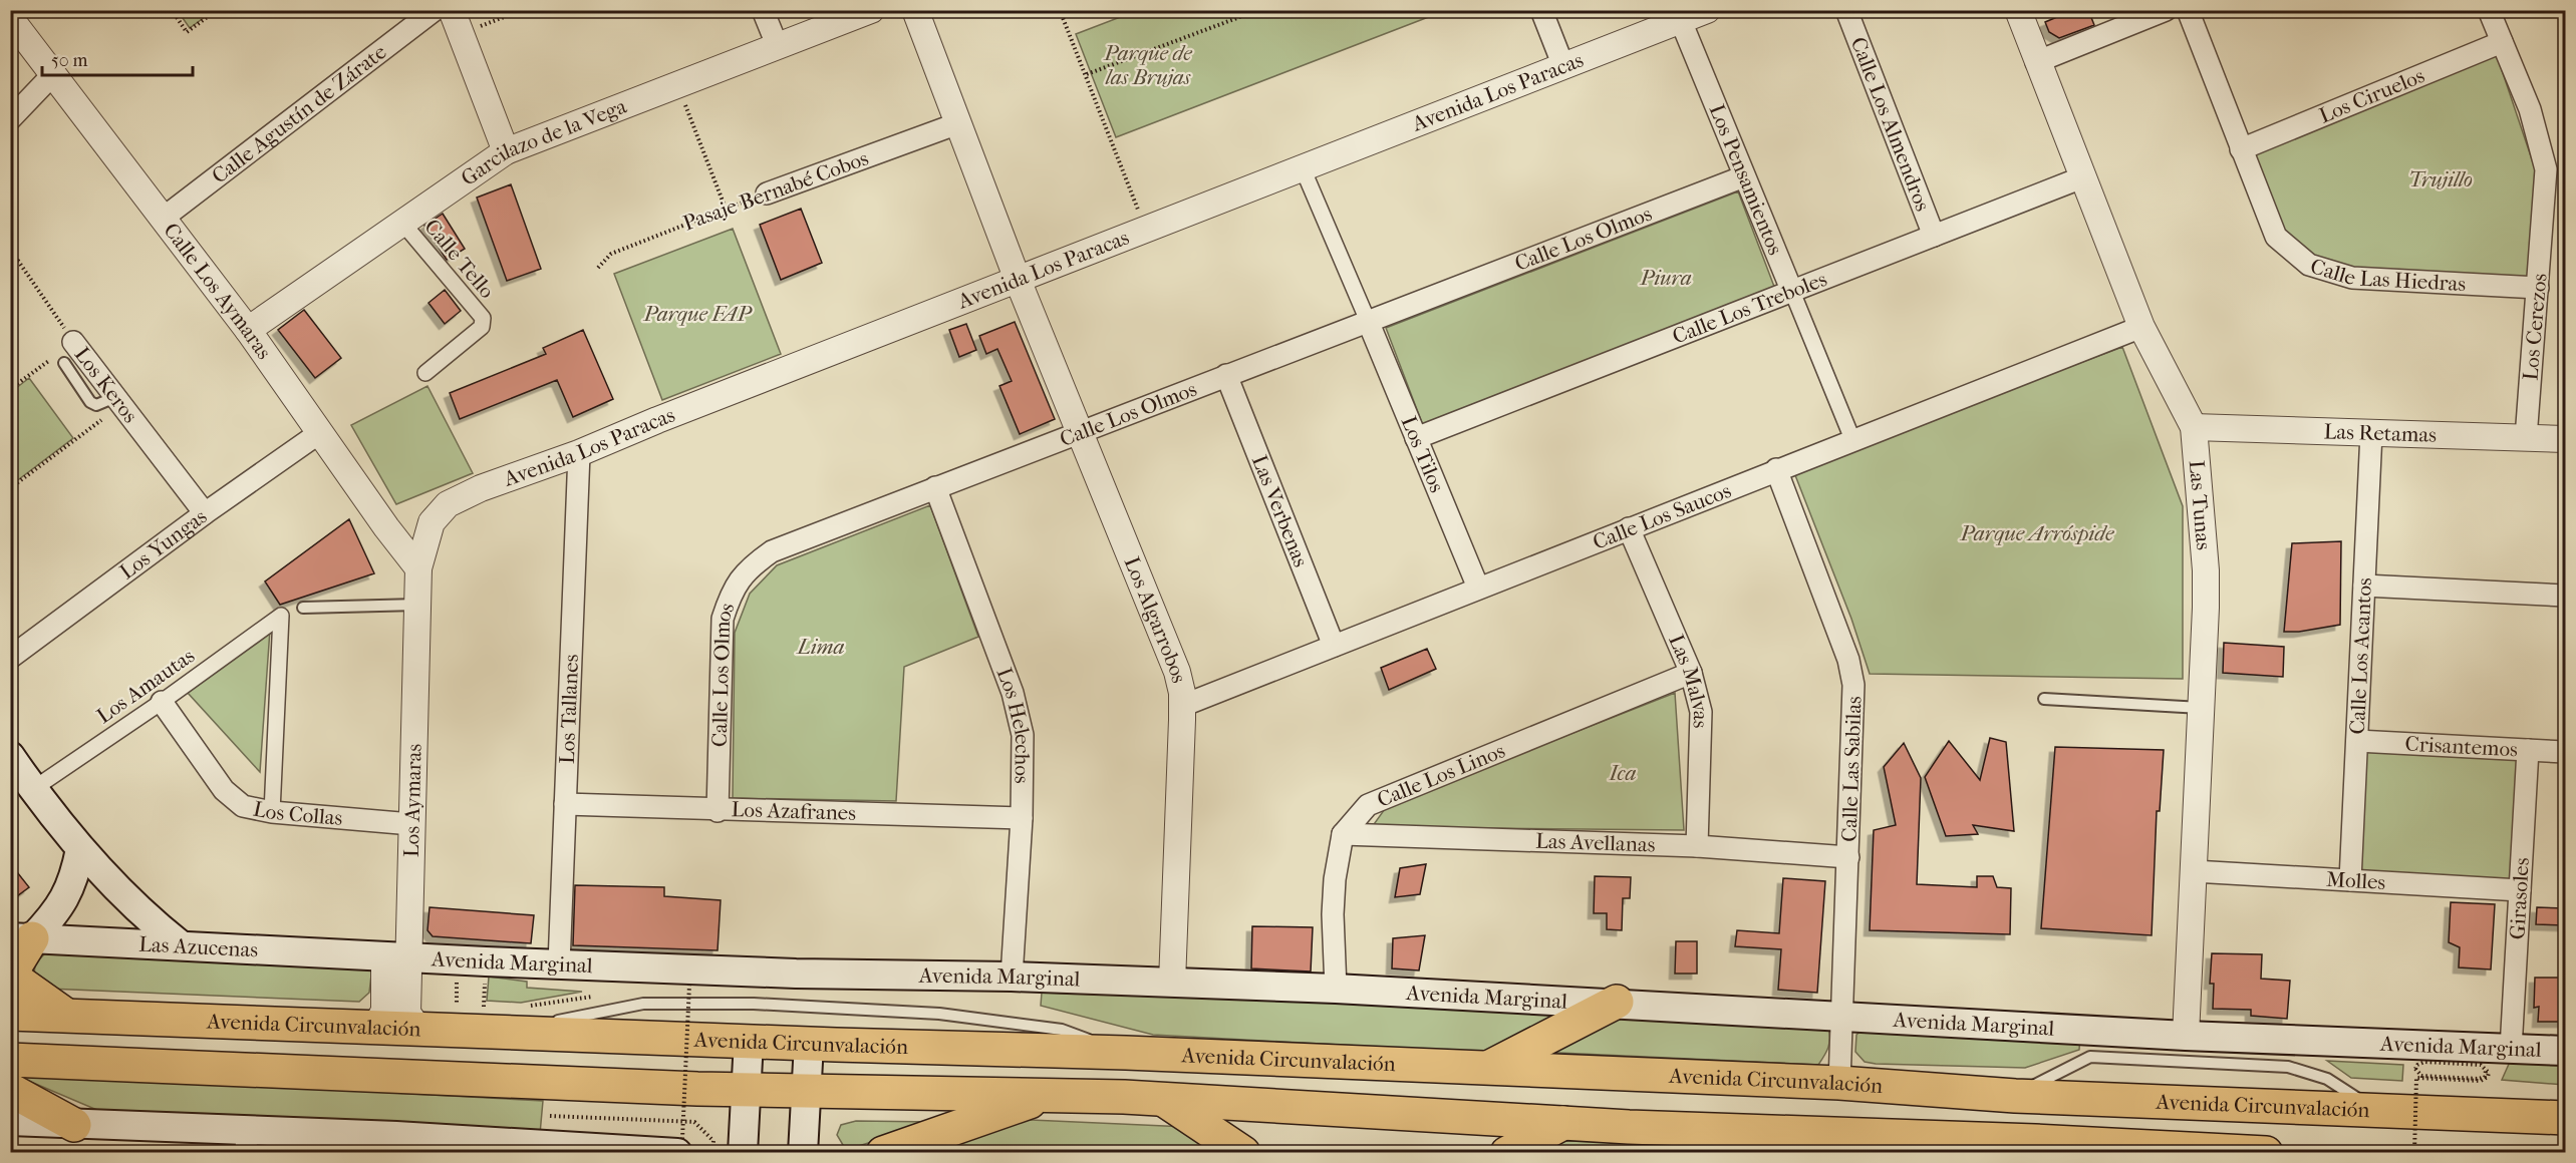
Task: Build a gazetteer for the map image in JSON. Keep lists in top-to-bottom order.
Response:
{
  "streets": {
    "main road": ["Las Azucenas", "Avenida Marginal", "Avenida Circunvalación"],
    "street": [
      "Avenida Los Paracas",
      "Los Ciruelos",
      "Calle Agustín de Zárate",
      "Calle Los Almendros",
      "Garcilazo de la Vega",
      "Los Pensamientos",
      "Pasaje Bernabé Cobos",
      "Calle Los Olmos",
      "Calle Tello",
      "Calle Las Hiedras",
      "Calle Los Aymaras",
      "Calle Los Treboles",
      "Los Cerezos",
      "Los Keros",
      "Las Retamas",
      "Los Tilos",
      "Las Tunas",
      "Las Verbenas",
      "Calle Los Saucos",
      "Los Yungas",
      "Los Algarrobos",
      "Calle Los Acantos",
      "Las Malvas",
      "Los Amautas",
      "Los Tallanes",
      "Los Helechos",
      "Crisantemos",
      "Calle Las Sabilas",
      "Calle Los Linos",
      "Los Aymaras",
      "Los Collas",
      "Los Azafranes",
      "Las Avellanas",
      "Molles",
      "Girasoles"
    ]
  },
  "crossings": [
    ["Avenida Los Paracas", "Los Pensamientos"],
    ["Avenida Los Paracas", "Calle Los Aymaras"],
    ["Avenida Los Paracas", "Los Algarrobos"],
    ["Avenida Los Paracas", "Los Tallanes"],
    ["Avenida Los Paracas", "Los Aymaras"],
    ["Los Ciruelos", "Calle Las Hiedras"],
    ["Los Ciruelos", "Los Cerezos"],
    ["Calle Agustín de Zárate", "Calle Los Aymaras"],
    ["Calle Los Almendros", "Calle Los Treboles"],
    ["Garcilazo de la Vega", "Calle Tello"],
    ["Garcilazo de la Vega", "Calle Los Aymaras"],
    ["Los Pensamientos", "Calle Los Olmos"],
    ["Los Pensamientos", "Calle Los Treboles"],
    ["Los Pensamientos", "Calle Los Saucos"],
    ["Pasaje Bernabé Cobos", "Los Algarrobos"],
    ["Calle Los Olmos", "Los Tilos"],
    ["Calle Los Olmos", "Las Verbenas"],
    ["Calle Los Olmos", "Los Algarrobos"],
    ["Calle Los Olmos", "Los Helechos"],
    ["Calle Los Olmos", "Los Azafranes"],
    ["Calle Las Hiedras", "Los Cerezos"],
    ["Calle Los Aymaras", "Los Yungas"],
    ["Calle Los Aymaras", "Los Aymaras"],
    ["Calle Los Treboles", "Los Tilos"],
    ["Calle Los Treboles", "Las Tunas"],
    ["Los Cerezos", "Las Retamas"],
    ["Los Keros", "Los Yungas"],
    ["Las Retamas", "Las Tunas"],
    ["Las Retamas", "Calle Los Acantos"],
    ["Los Tilos", "Calle Los Saucos"],
    ["Las Tunas", "Calle Los Saucos"],
    ["Las Tunas", "Molles"],
    ["Las Tunas", "Avenida Marginal"],
    ["Las Verbenas", "Calle Los Saucos"],
    ["Calle Los Saucos", "Los Algarrobos"],
    ["Calle Los Saucos", "Las Malvas"],
    ["Calle Los Saucos", "Calle Las Sabilas"],
    ["Los Algarrobos", "Avenida Marginal"],
    ["Calle Los Acantos", "Crisantemos"],
    ["Calle Los Acantos", "Molles"],
    ["Las Malvas", "Calle Los Linos"],
    ["Las Malvas", "Las Avellanas"],
    ["Los Amautas", "Los Collas"],
    ["Los Tallanes", "Los Azafranes"],
    ["Los Tallanes", "Avenida Marginal"],
    ["Los Helechos", "Los Azafranes"],
    ["Los Helechos", "Avenida Marginal"],
    ["Crisantemos", "Girasoles"],
    ["Calle Las Sabilas", "Las Avellanas"],
    ["Calle Las Sabilas", "Avenida Marginal"],
    ["Calle Las Sabilas", "Avenida Circunvalación"],
    ["Calle Los Linos", "Las Avellanas"],
    ["Los Aymaras", "Los Collas"],
    ["Los Aymaras", "Las Azucenas"],
    ["Los Aymaras", "Avenida Marginal"],
    ["Los Aymaras", "Avenida Circunvalación"],
    ["Molles", "Girasoles"],
    ["Girasoles", "Avenida Marginal"],
    ["Las Azucenas", "Avenida Marginal"]
  ],
  "parks": [
    "Parque de las Brujas",
    "Trujillo",
    "Piura",
    "Parque FAP",
    "Parque Arróspide",
    "Lima",
    "Ica"
  ],
  "scale_bar": "50 m"
}
